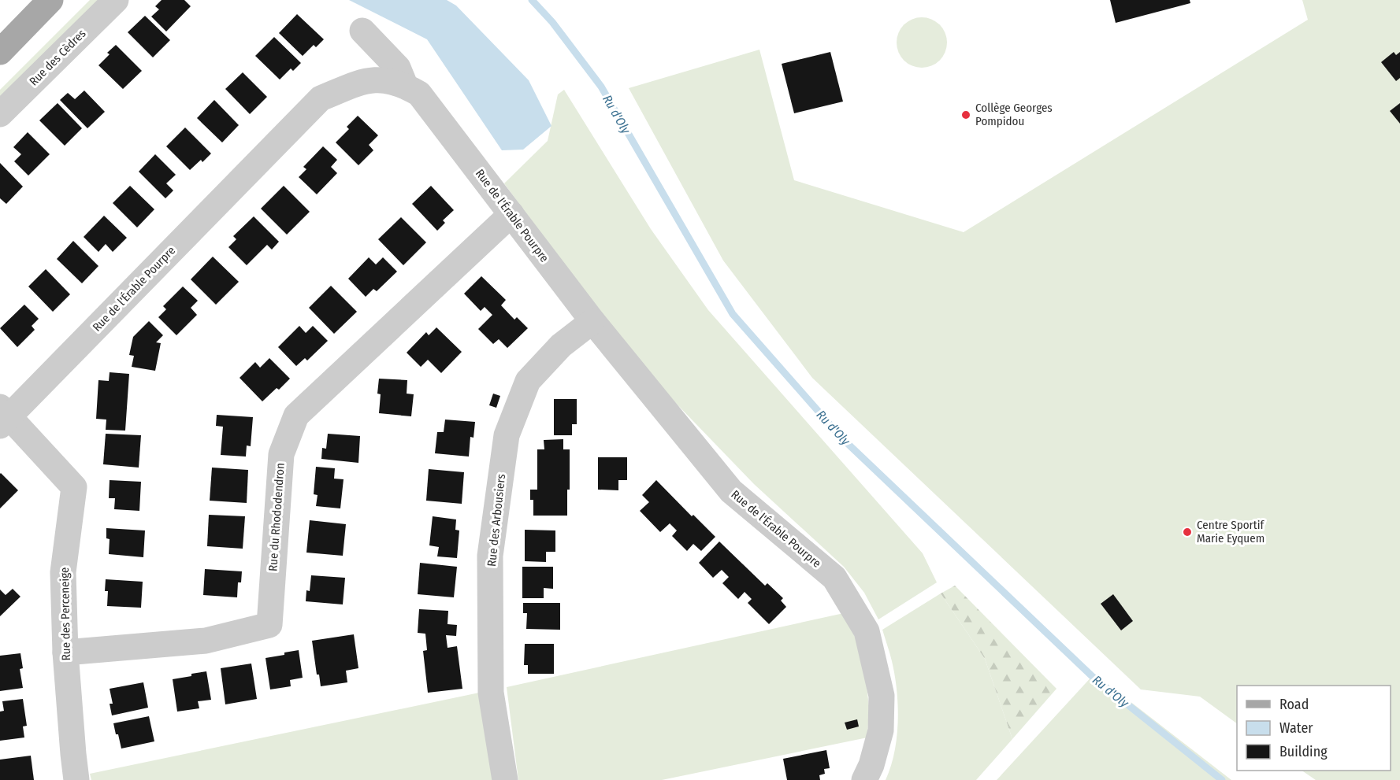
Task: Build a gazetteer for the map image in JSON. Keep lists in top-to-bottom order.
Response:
{
  "streets": {
    "street": [
      "Rue des Cèdres",
      "Rue de l'Érable Pourpre",
      "Rue du Rhododendron",
      "Rue des Arbousiers",
      "Rue des Perceneige"
    ]
  },
  "crossings": [
    ["Rue de l'Érable Pourpre", "Rue du Rhododendron"],
    ["Rue de l'Érable Pourpre", "Rue des Arbousiers"],
    ["Rue de l'Érable Pourpre", "Rue des Perceneige"],
    ["Rue du Rhododendron", "Rue des Perceneige"]
  ],
  "water": ["Ru d'Oly"],
  "places": ["Collège Georges Pompidou", "Centre Sportif Marie Eyquem"],
  "legend": ["Road", "Water", "Building"]
}
